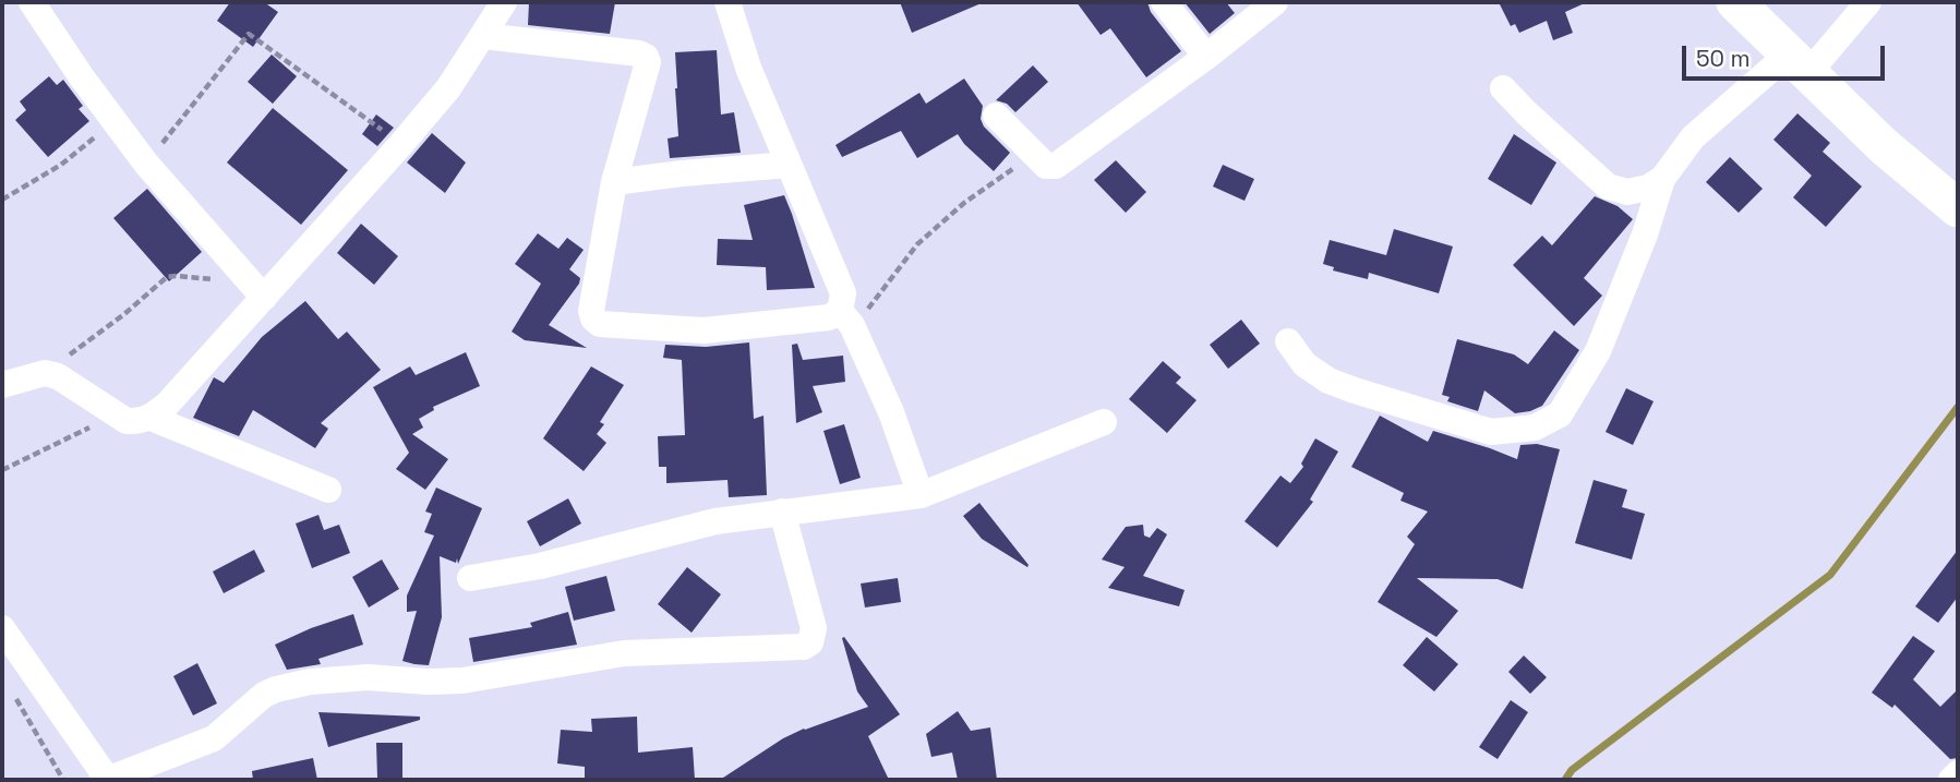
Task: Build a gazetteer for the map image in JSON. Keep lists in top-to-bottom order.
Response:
{
  "scale_bar": "50 m"
}
